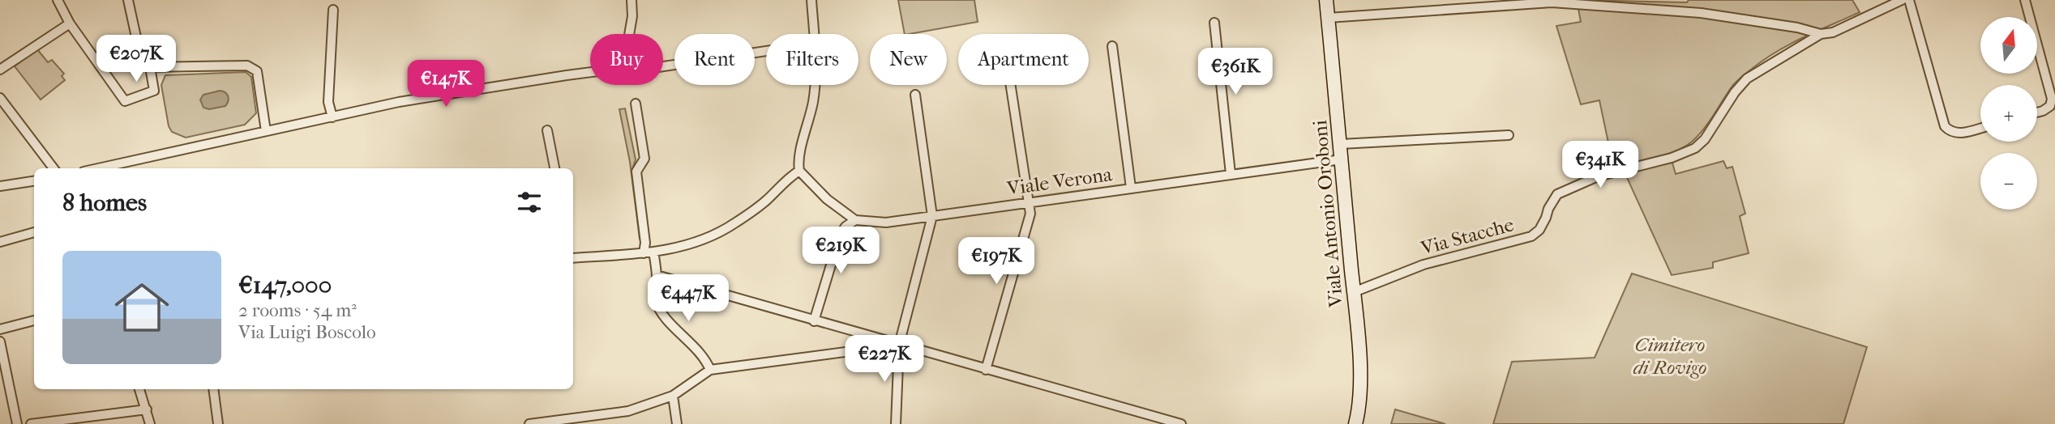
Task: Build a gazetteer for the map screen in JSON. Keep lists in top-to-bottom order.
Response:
{
  "streets": {
    "street": ["Viale Verona", "Viale Antonio Oroboni", "Via Stacche"]
  },
  "crossings": [
    ["Viale Verona", "Viale Antonio Oroboni"],
    ["Viale Antonio Oroboni", "Via Stacche"]
  ],
  "parks": ["Cimitero di Rovigo"],
  "north": "top",
  "page": {
    "map_buttons": ["+", "−"],
    "chip": [
      "Buy",
      "Rent",
      "Filters",
      "New",
      "Apartment"
    ],
    "price": [
      "€207K",
      "€361K",
      "€147K",
      "€341K",
      "€219K",
      "€197K",
      "€447K",
      "€227K"
    ],
    "heading": "8 homes",
    "list": [
      {
        "name": "€147,000",
        "note": "2 rooms · 54 m² · Via Luigi Boscolo"
      }
    ]
  }
}
